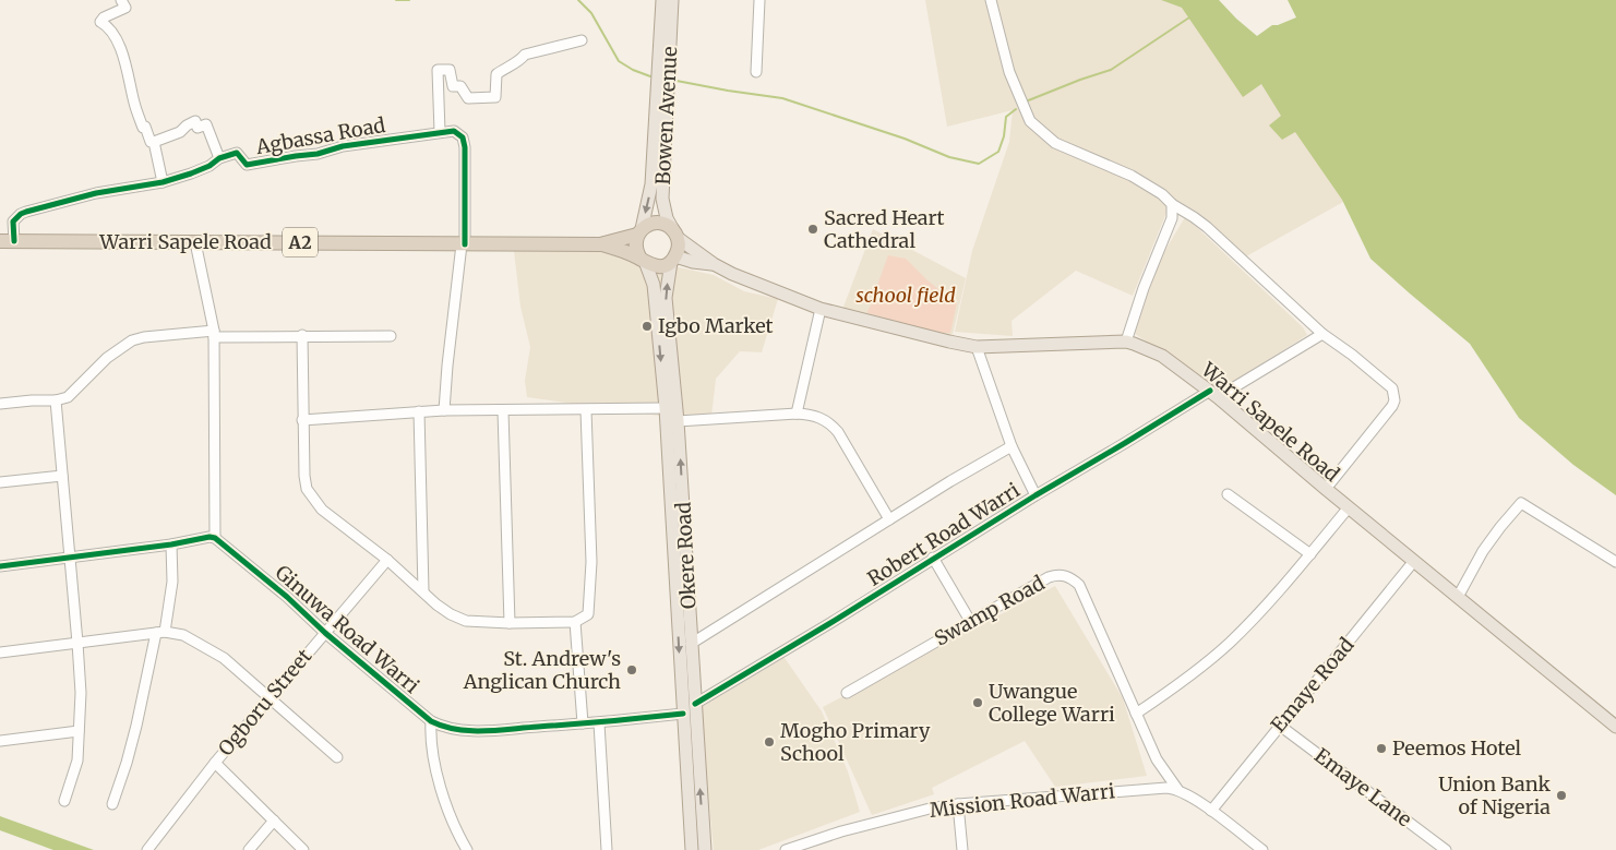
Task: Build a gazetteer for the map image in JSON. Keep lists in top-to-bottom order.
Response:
{
  "streets": {
    "highway": ["Warri Sapele Road", "A2"],
    "main road": ["Bowen Avenue", "Okere Road"],
    "street": [
      "Agbassa Road",
      "Robert Road Warri",
      "Swamp Road",
      "Ginuwa Road Warri",
      "Emaye Road",
      "Ogboru Street",
      "Emaye Lane",
      "Mission Road Warri"
    ]
  },
  "crossings": [
    ["Bowen Avenue", "Warri Sapele Road"],
    ["Bowen Avenue", "Okere Road"],
    ["Agbassa Road", "Warri Sapele Road"],
    ["Warri Sapele Road", "Robert Road Warri"],
    ["Warri Sapele Road", "Okere Road"],
    ["Warri Sapele Road", "Emaye Road"],
    ["Robert Road Warri", "Okere Road"],
    ["Okere Road", "Ginuwa Road Warri"],
    ["Swamp Road", "Emaye Road"],
    ["Swamp Road", "Mission Road Warri"],
    ["Ginuwa Road Warri", "Ogboru Street"],
    ["Emaye Road", "Emaye Lane"]
  ],
  "parks": ["school field"],
  "places": [
    "Sacred Heart Cathedral",
    "Igbo Market",
    "St. Andrew's Anglican Church",
    "Uwangue College Warri",
    "Mogho Primary School",
    "Peemos Hotel",
    "Union Bank of Nigeria"
  ]
}
